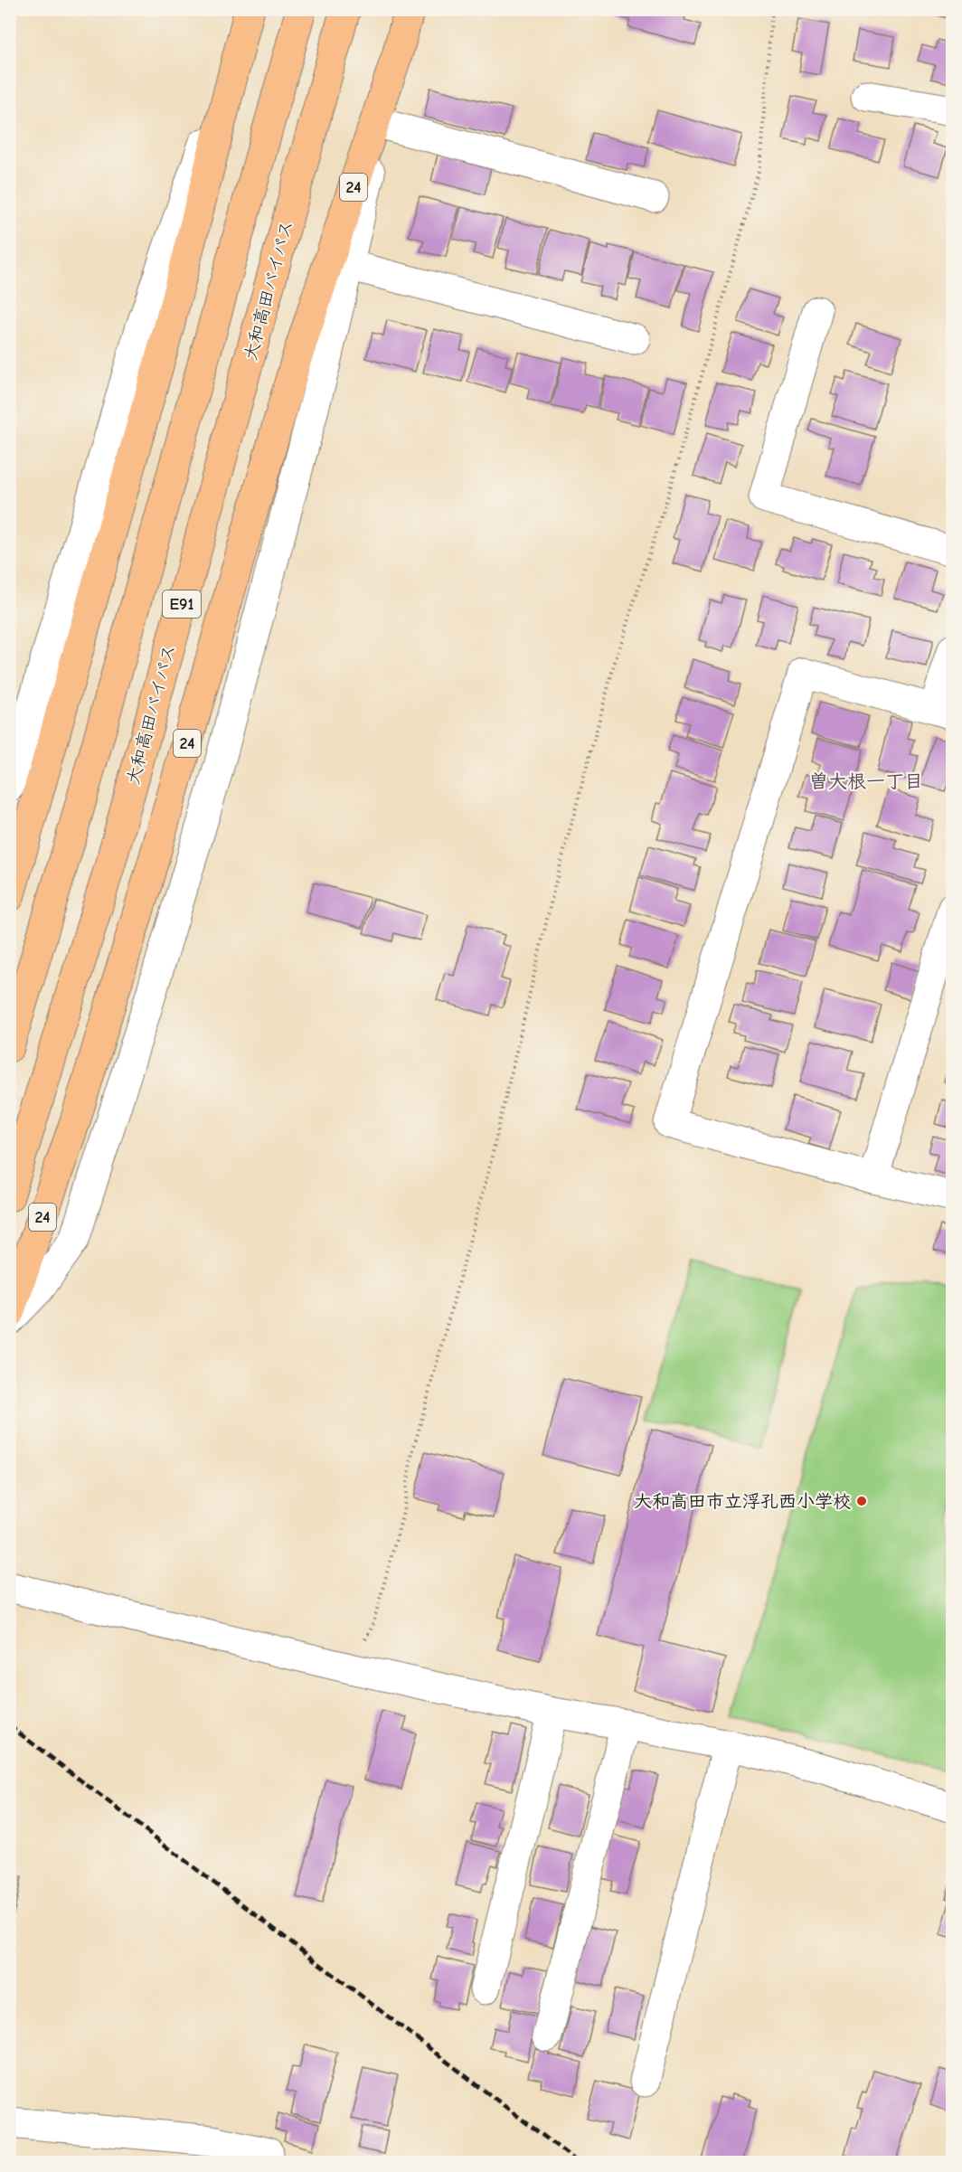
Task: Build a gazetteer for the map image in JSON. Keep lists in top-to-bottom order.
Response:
{
  "streets": {
    "highway": ["24", "大和高田バイパス", "E91"]
  },
  "districts": ["曽大根一丁目"],
  "places": ["大和高田市立浮孔西小学校"]
}
